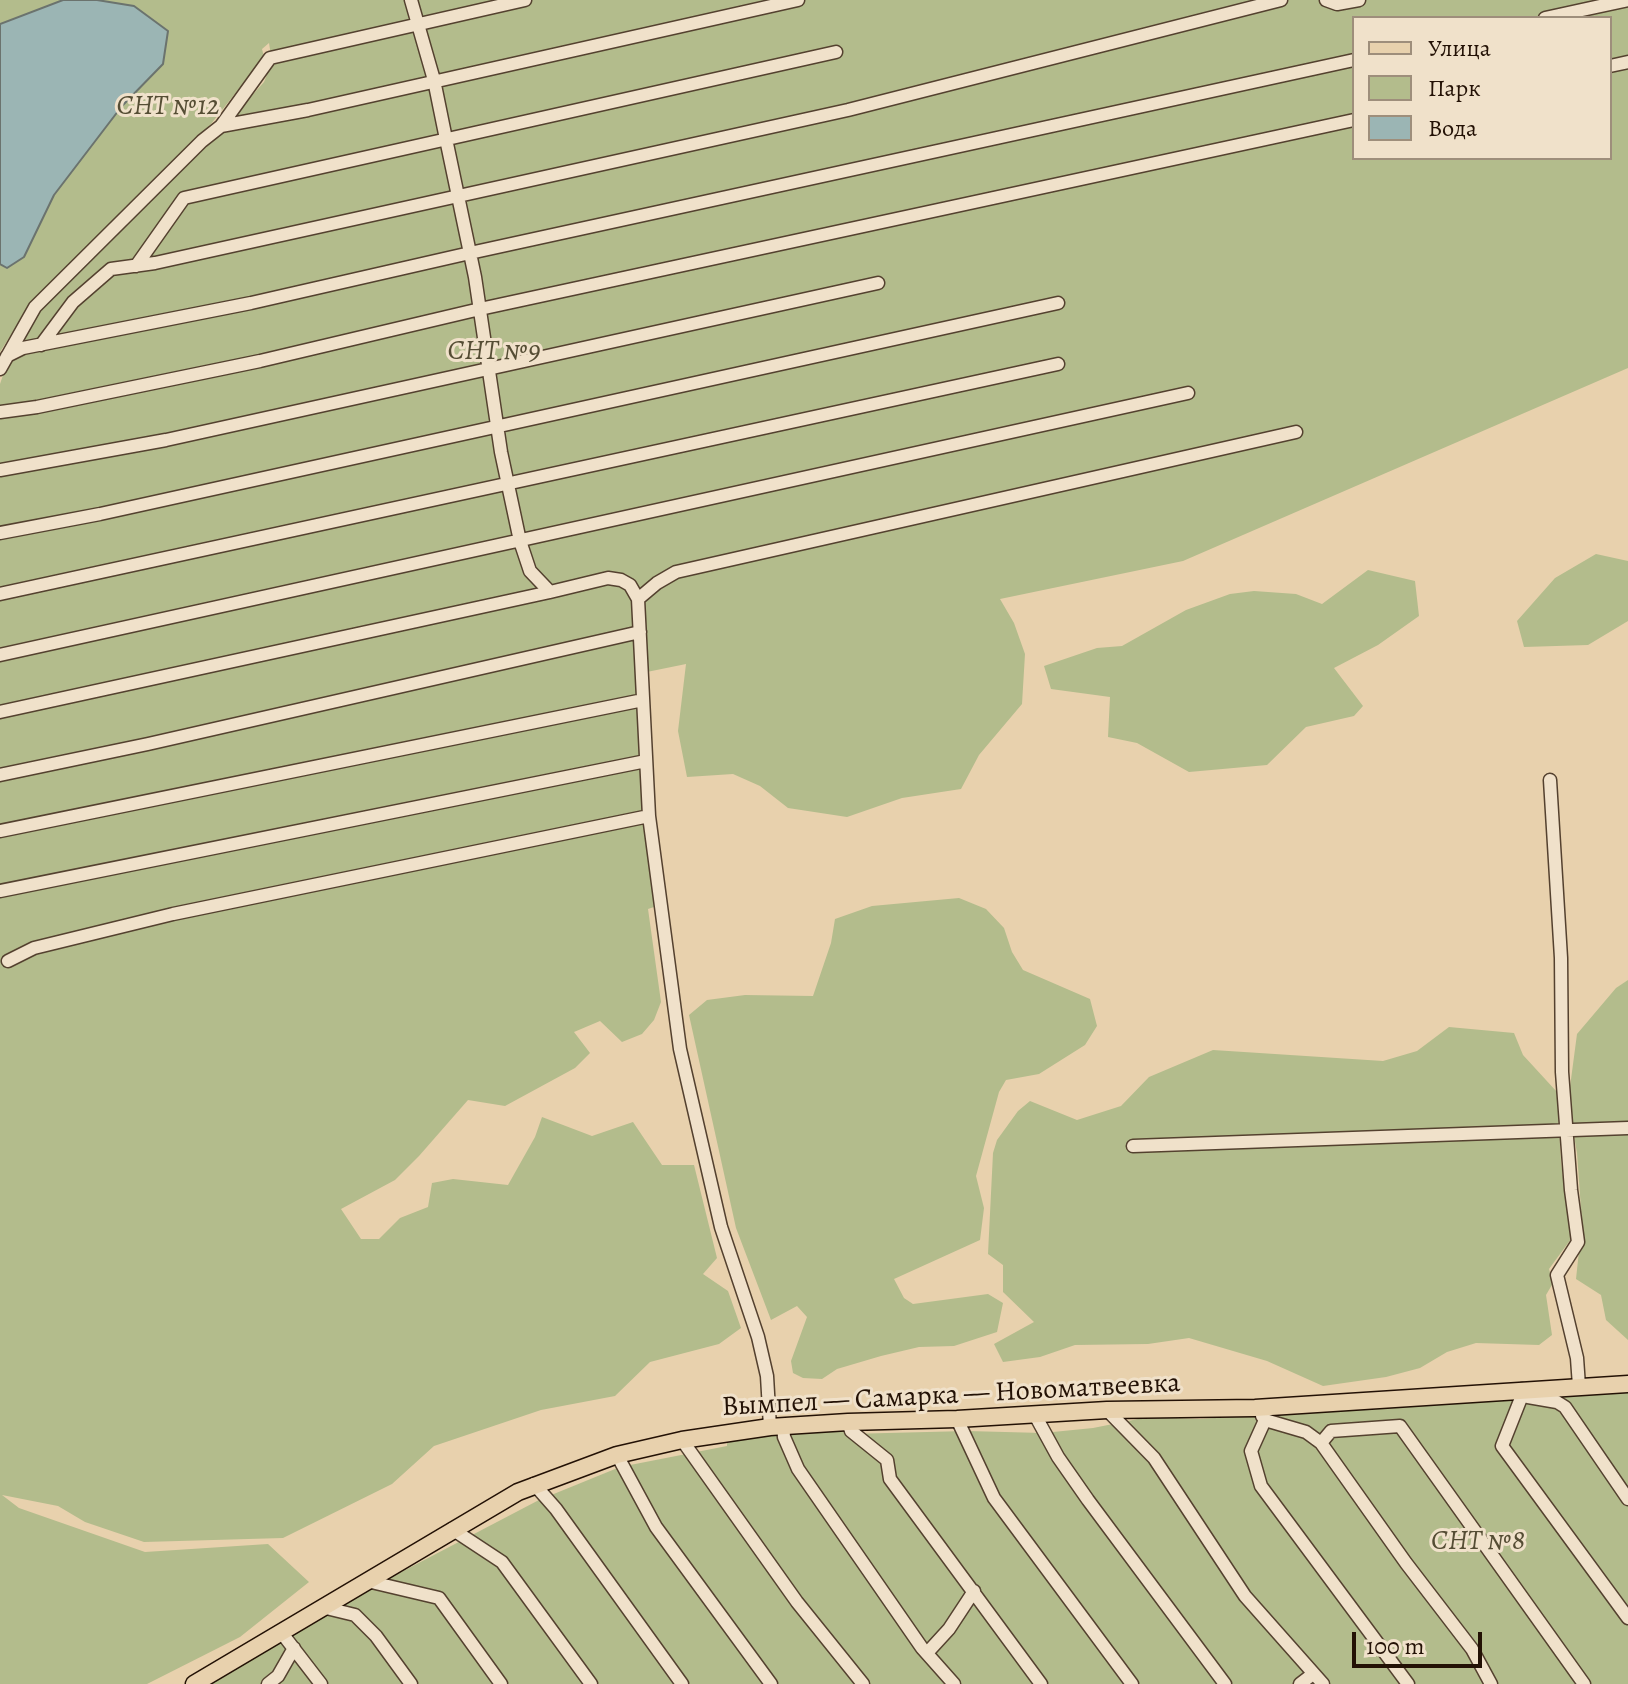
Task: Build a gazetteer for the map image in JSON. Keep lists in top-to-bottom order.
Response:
{
  "streets": {
    "main road": ["Вымпел — Самарка — Новоматвеевка"]
  },
  "parks": ["СНТ №12", "СНТ №9", "СНТ №8"],
  "legend": ["Улица", "Парк", "Вода"],
  "scale_bar": "100 m"
}
